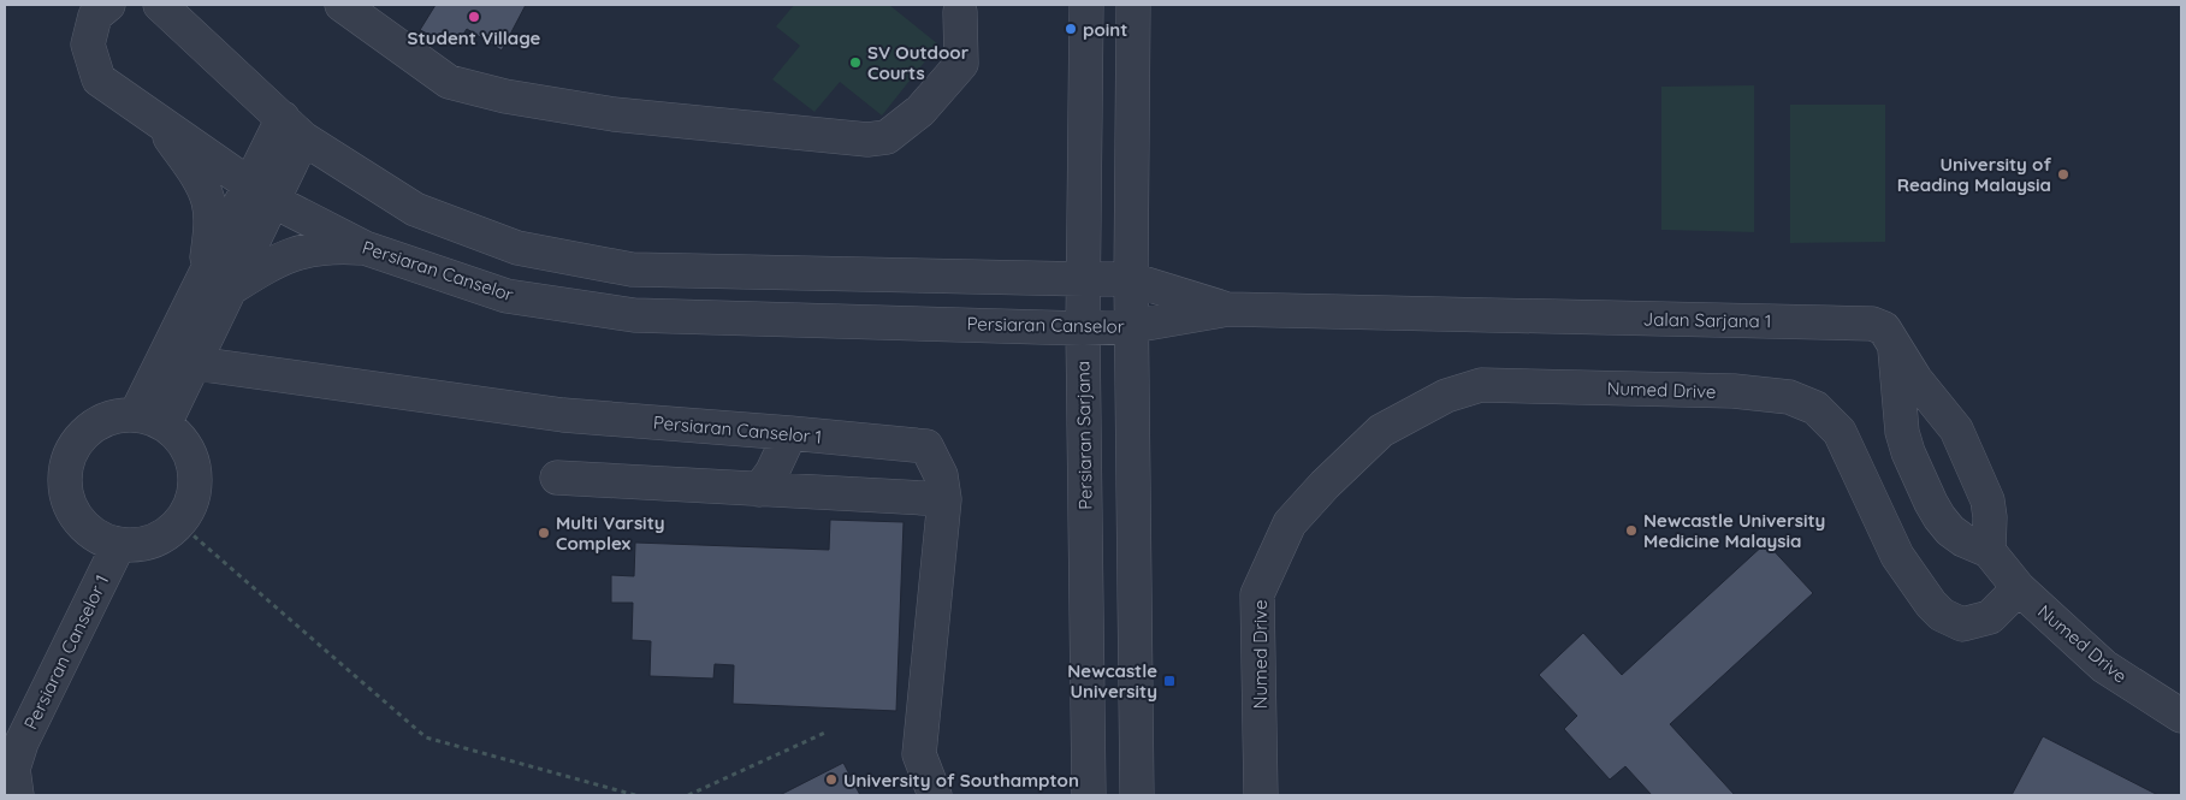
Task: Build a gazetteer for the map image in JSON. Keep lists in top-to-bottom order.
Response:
{
  "streets": {
    "street": [
      "Persiaran Canselor",
      "Jalan Sarjana 1",
      "Numed Drive",
      "Persiaran Canselor 1",
      "Persiaran Sarjana"
    ]
  },
  "crossings": [
    ["Persiaran Canselor", "Jalan Sarjana 1"],
    ["Persiaran Canselor", "Persiaran Sarjana"]
  ],
  "places": {
    "other": [
      "Student Village",
      "point",
      "SV Outdoor Courts",
      "University of Reading Malaysia",
      "Newcastle University Medicine Malaysia",
      "Multi Varsity Complex",
      "University of Southampton"
    ],
    "transit": ["Newcastle University"]
  }
}
